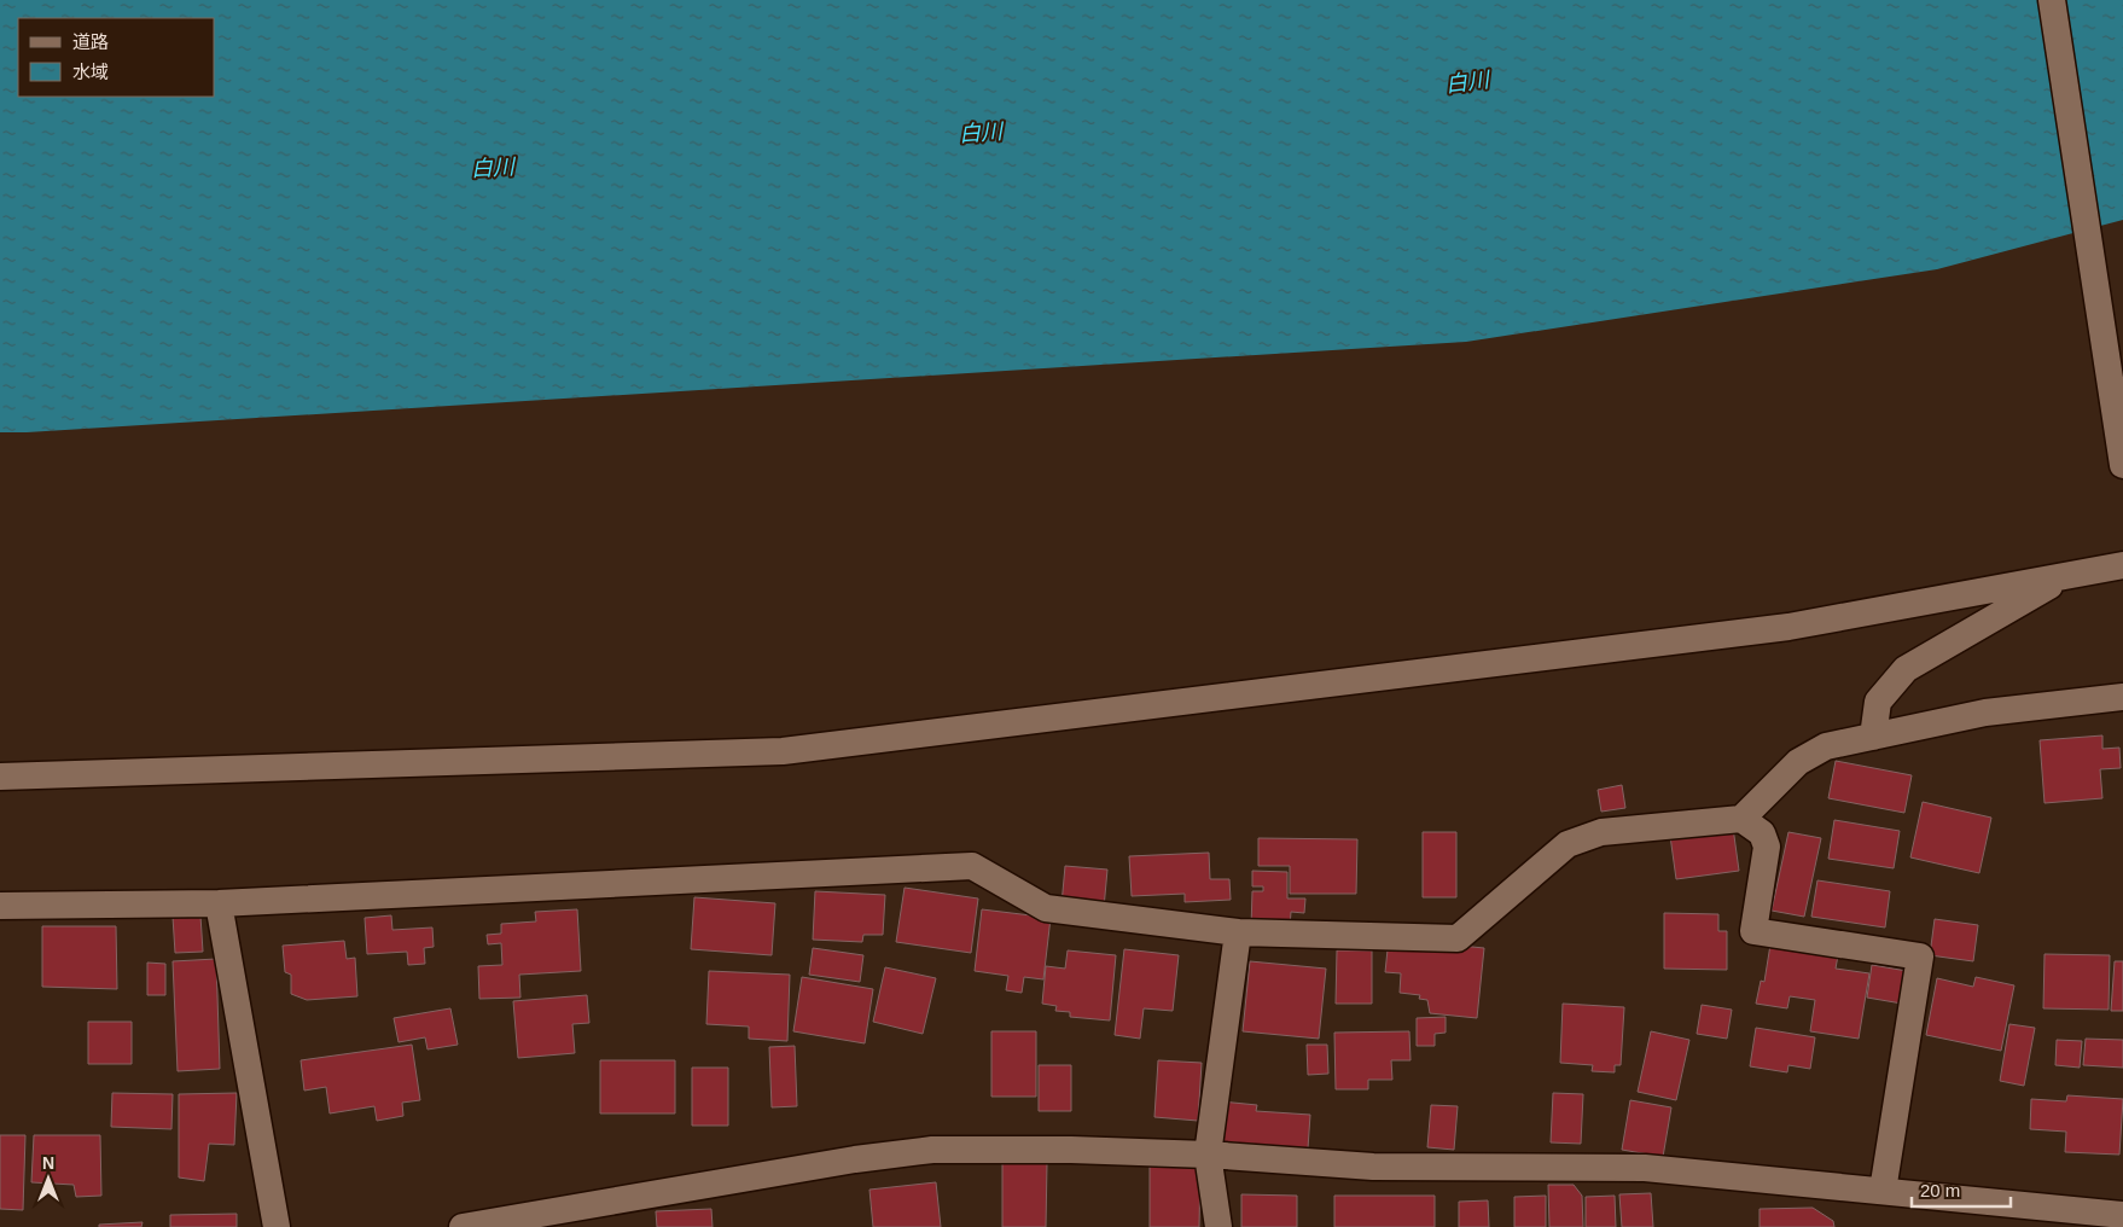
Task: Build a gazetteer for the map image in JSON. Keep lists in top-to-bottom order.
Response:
{
  "water": ["白川"],
  "legend": ["道路", "水域"],
  "scale_bar": "20 m",
  "north": "top"
}
